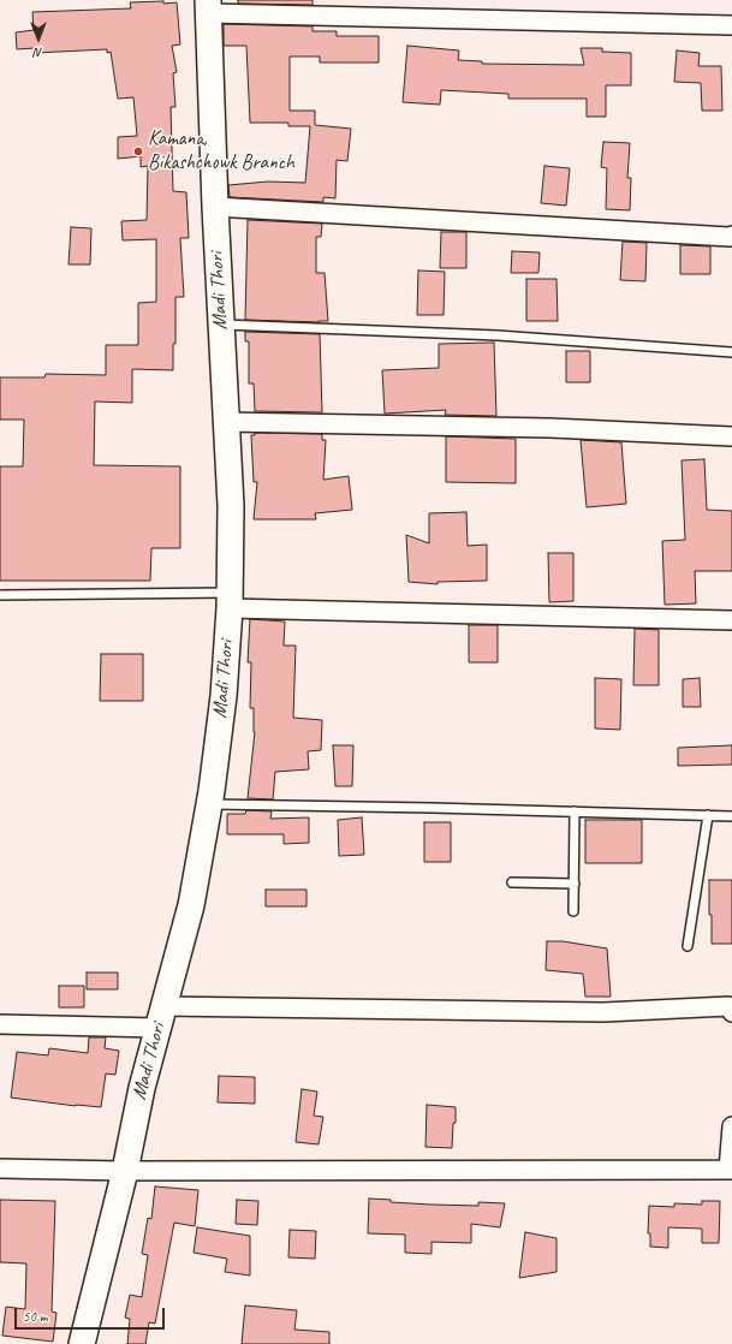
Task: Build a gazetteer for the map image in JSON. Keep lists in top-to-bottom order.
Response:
{
  "streets": {
    "main road": ["Madi Thori"]
  },
  "places": ["Kamana, Bikashchowk Branch"],
  "scale_bar": "50 m",
  "north": "bottom"
}
